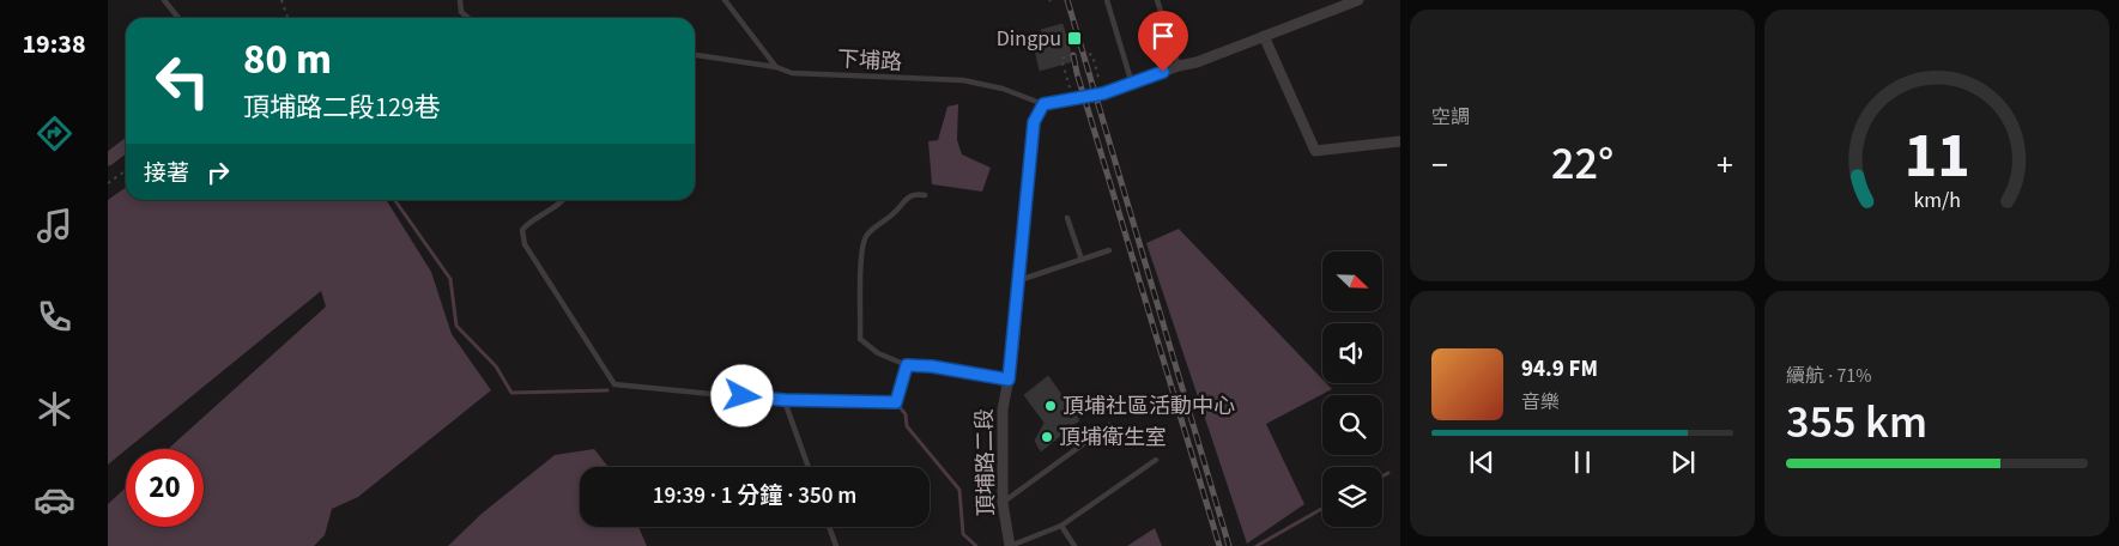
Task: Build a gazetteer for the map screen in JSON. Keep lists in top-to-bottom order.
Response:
{
  "streets": {
    "street": ["頂埔路二段"],
    "lane": ["下埔路"]
  },
  "crossings": [
    ["下埔路", "頂埔路二段"]
  ],
  "places": {
    "transit": ["Dingpu"],
    "other": ["頂埔社區活動中心", "頂埔衛生室"]
  },
  "north": "bottom right",
  "page": {
    "tabs": "19:38",
    "tile": [
      "空調",
      ["續航 · 71%", "355 km"]
    ],
    "turn": ["80 m", "頂埔路二段129巷"],
    "heat": ["−", "22°", "+"],
    "then": "接著",
    "song": ["94.9 FM", "音樂"],
    "limit": "20",
    "trip": "19:39 · 1 分鐘 · 350 m",
    "gauge": ["11", "km/h"]
  }
}
